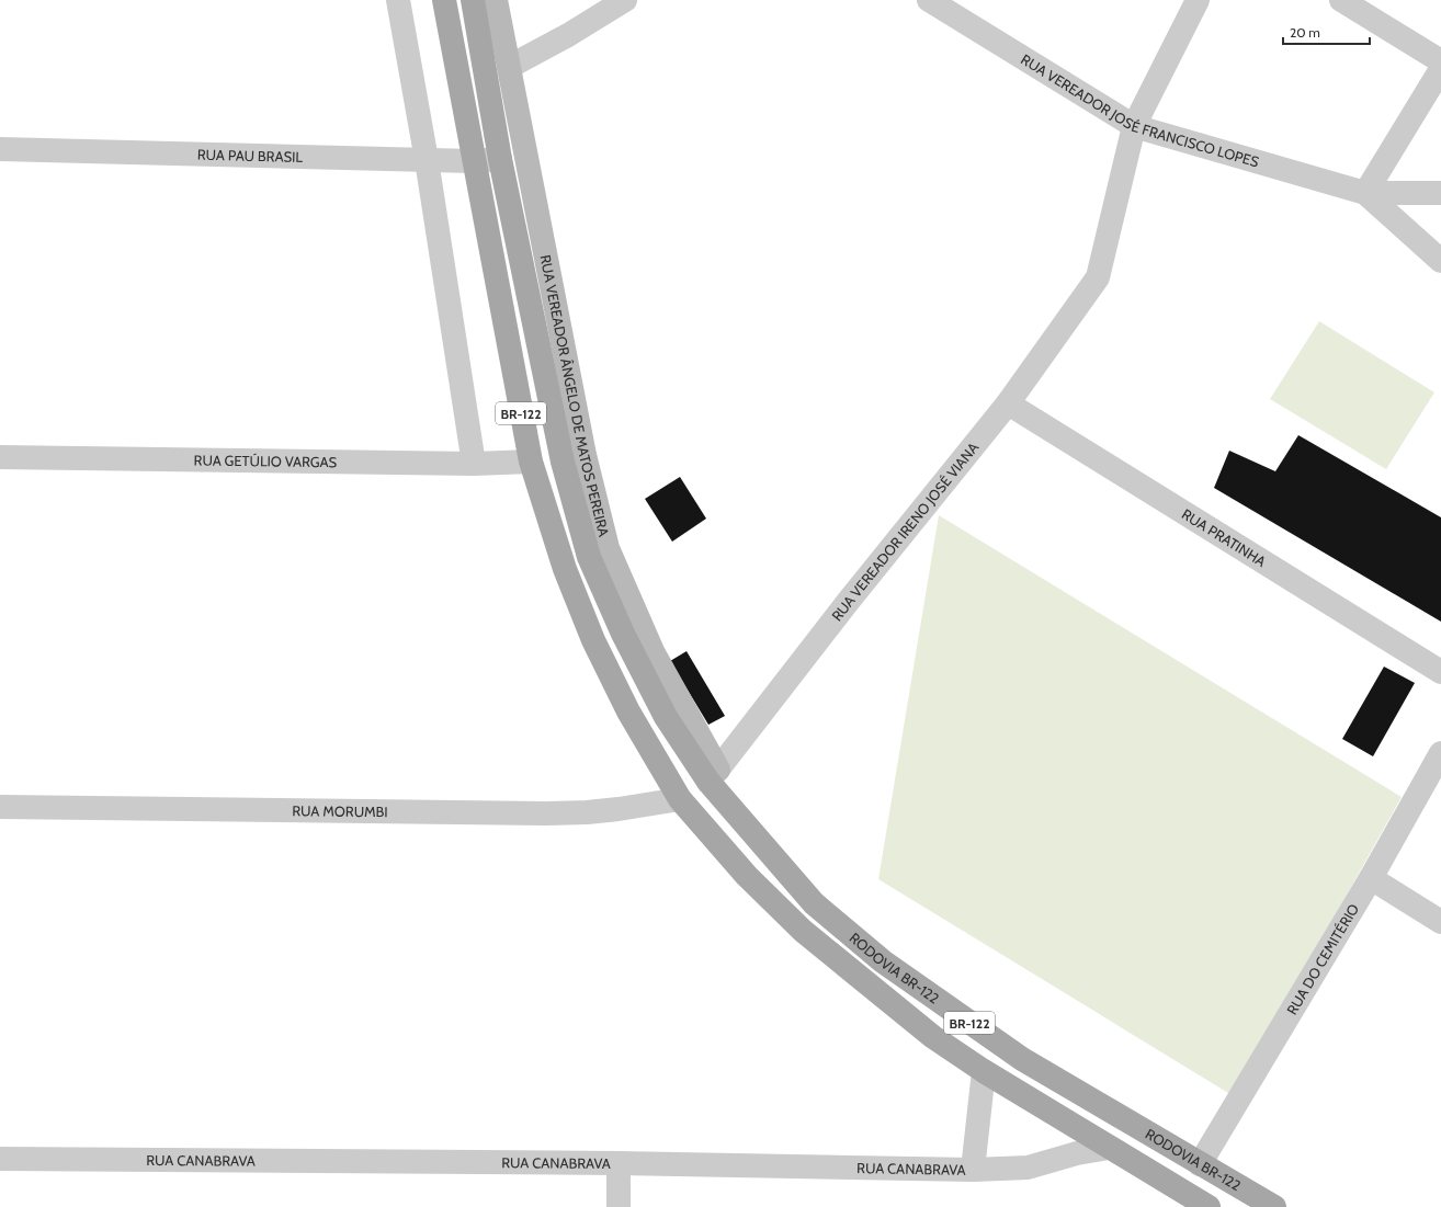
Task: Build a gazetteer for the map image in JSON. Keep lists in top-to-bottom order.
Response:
{
  "streets": {
    "main road": ["BR-122", "RODOVIA BR-122"],
    "street": [
      "RUA VEREADOR JOSÉ FRANCISCO LOPES",
      "RUA PAU BRASIL",
      "RUA VEREADOR ÂNGELO DE MATOS PEREIRA",
      "RUA GETÚLIO VARGAS",
      "RUA VEREADOR IRENO JOSÉ VIANA",
      "RUA PRATINHA",
      "RUA MORUMBI",
      "RUA DO CEMITÉRIO",
      "RUA CANABRAVA"
    ]
  },
  "crossings": [
    ["RUA VEREADOR JOSÉ FRANCISCO LOPES", "RUA VEREADOR IRENO JOSÉ VIANA"],
    ["RUA PAU BRASIL", "BR-122"],
    ["RUA VEREADOR ÂNGELO DE MATOS PEREIRA", "BR-122"],
    ["RUA VEREADOR ÂNGELO DE MATOS PEREIRA", "RUA VEREADOR IRENO JOSÉ VIANA"],
    ["RUA VEREADOR ÂNGELO DE MATOS PEREIRA", "RODOVIA BR-122"],
    ["BR-122", "RUA GETÚLIO VARGAS"],
    ["BR-122", "RUA VEREADOR IRENO JOSÉ VIANA"],
    ["BR-122", "RUA MORUMBI"],
    ["BR-122", "RODOVIA BR-122"],
    ["RUA VEREADOR IRENO JOSÉ VIANA", "RUA PRATINHA"],
    ["RUA VEREADOR IRENO JOSÉ VIANA", "RODOVIA BR-122"],
    ["RUA MORUMBI", "RODOVIA BR-122"],
    ["RUA DO CEMITÉRIO", "RODOVIA BR-122"],
    ["RODOVIA BR-122", "RUA CANABRAVA"]
  ],
  "scale_bar": "20 m"
}
